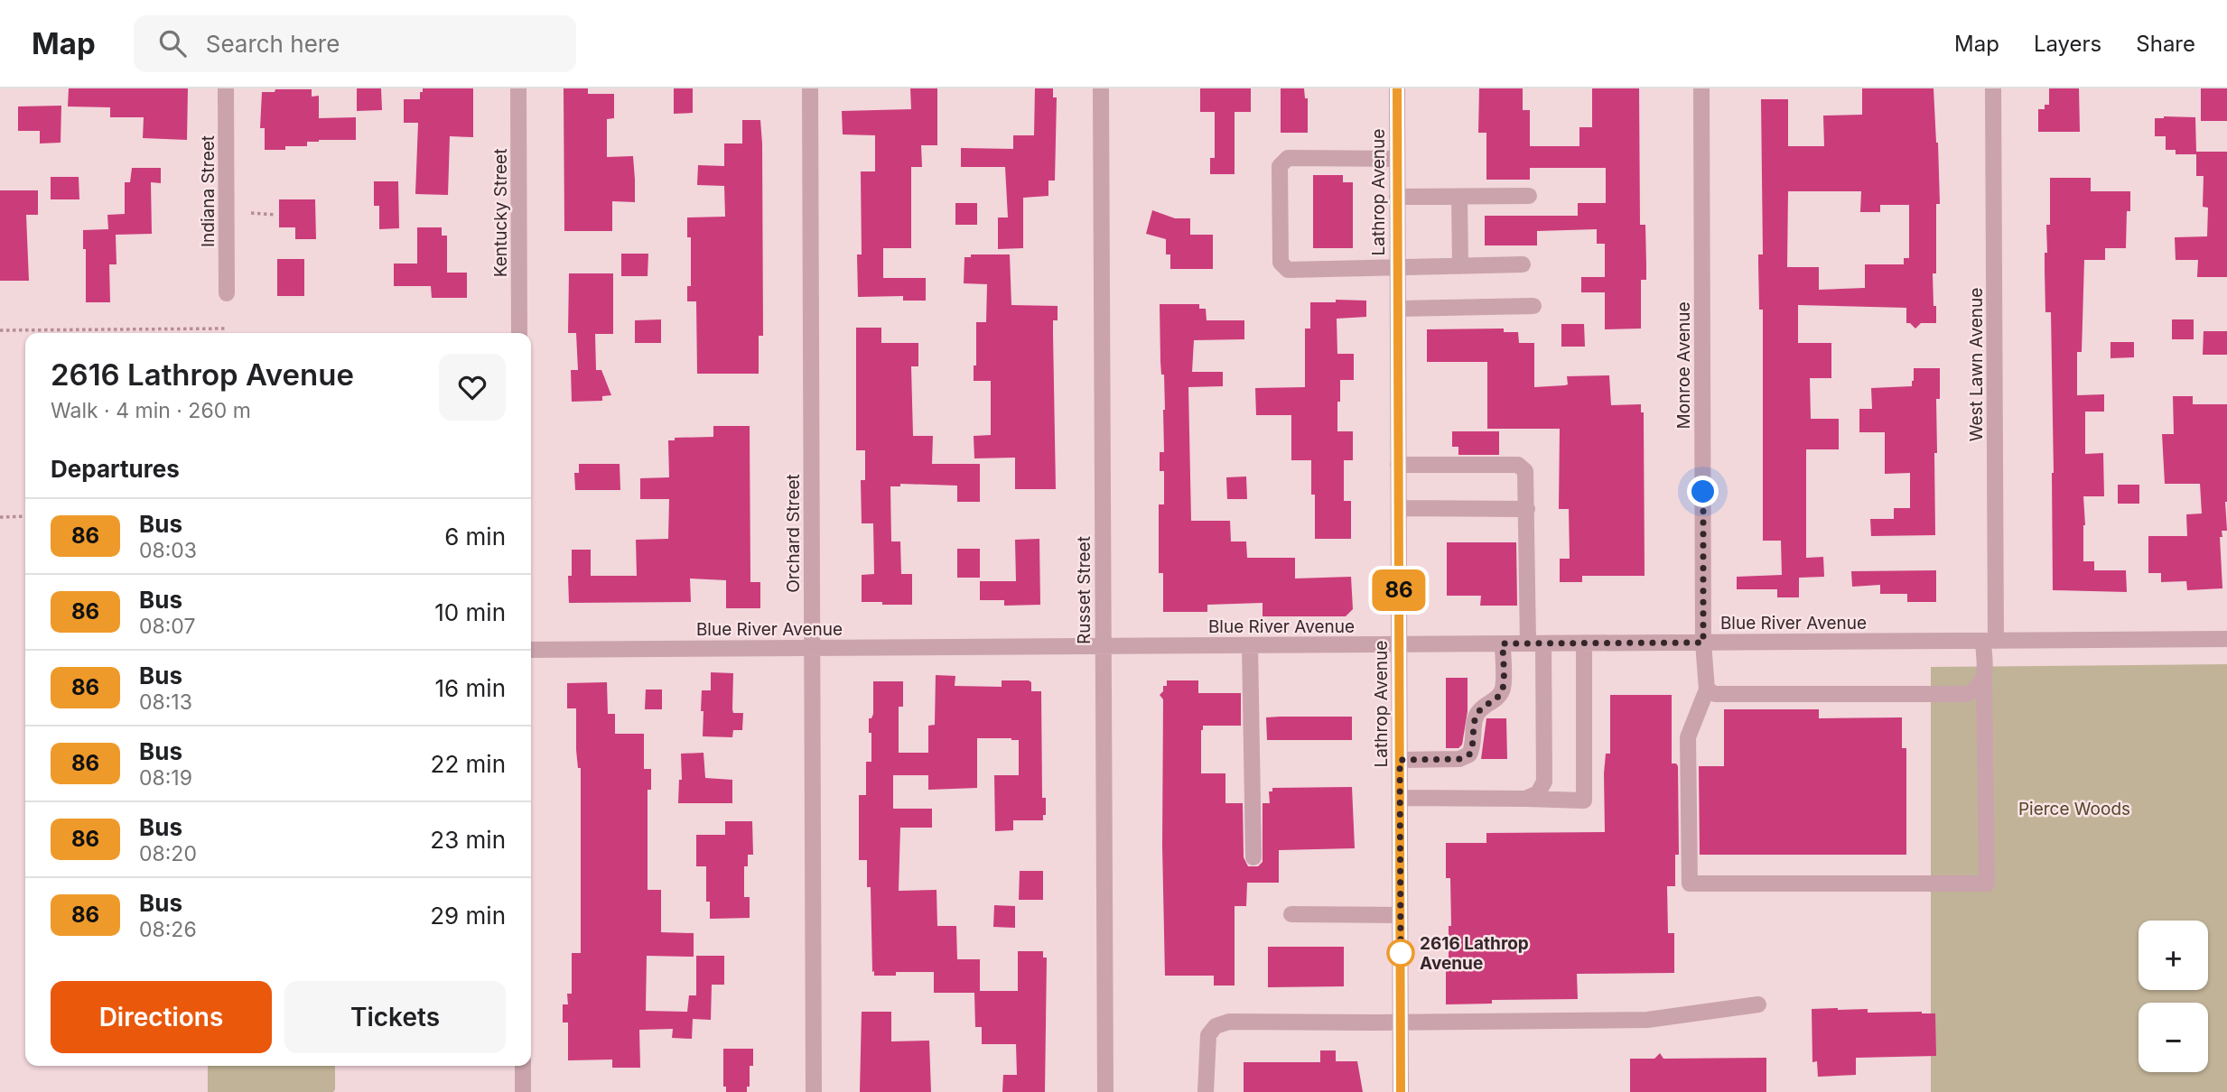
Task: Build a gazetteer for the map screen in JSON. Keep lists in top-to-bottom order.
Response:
{
  "streets": {
    "street": [
      "Indiana Street",
      "Lathrop Avenue",
      "Kentucky Street",
      "West Lawn Avenue",
      "Monroe Avenue",
      "Orchard Street",
      "Russet Street",
      "Blue River Avenue"
    ]
  },
  "crossings": [
    ["Lathrop Avenue", "Blue River Avenue"],
    ["West Lawn Avenue", "Monroe Avenue"],
    ["West Lawn Avenue", "Blue River Avenue"],
    ["Monroe Avenue", "Blue River Avenue"],
    ["Orchard Street", "Blue River Avenue"],
    ["Russet Street", "Blue River Avenue"]
  ],
  "parks": ["Pierce Woods"],
  "places": ["2616 Lathrop Avenue"],
  "lines": ["bus line 86"],
  "page": {
    "header": "Map",
    "search": "Search here",
    "nav": ["Map", "Layers", "Share"],
    "on_map": "86",
    "heading": [
      ["2616 Lathrop Avenue", "Walk · 4 min · 260 m"],
      "Departures"
    ],
    "list": [
      {
        "mark": "86",
        "name": "Bus",
        "note": "08:03",
        "value": "6 min"
      },
      {
        "mark": "86",
        "name": "Bus",
        "note": "08:07",
        "value": "10 min"
      },
      {
        "mark": "86",
        "name": "Bus",
        "note": "08:13",
        "value": "16 min"
      },
      {
        "mark": "86",
        "name": "Bus",
        "note": "08:19",
        "value": "22 min"
      },
      {
        "mark": "86",
        "name": "Bus",
        "note": "08:20",
        "value": "23 min"
      },
      {
        "mark": "86",
        "name": "Bus",
        "note": "08:26",
        "value": "29 min"
      }
    ],
    "map_buttons": ["+", "−"],
    "buttons": ["Directions", "Tickets"]
  }
}
